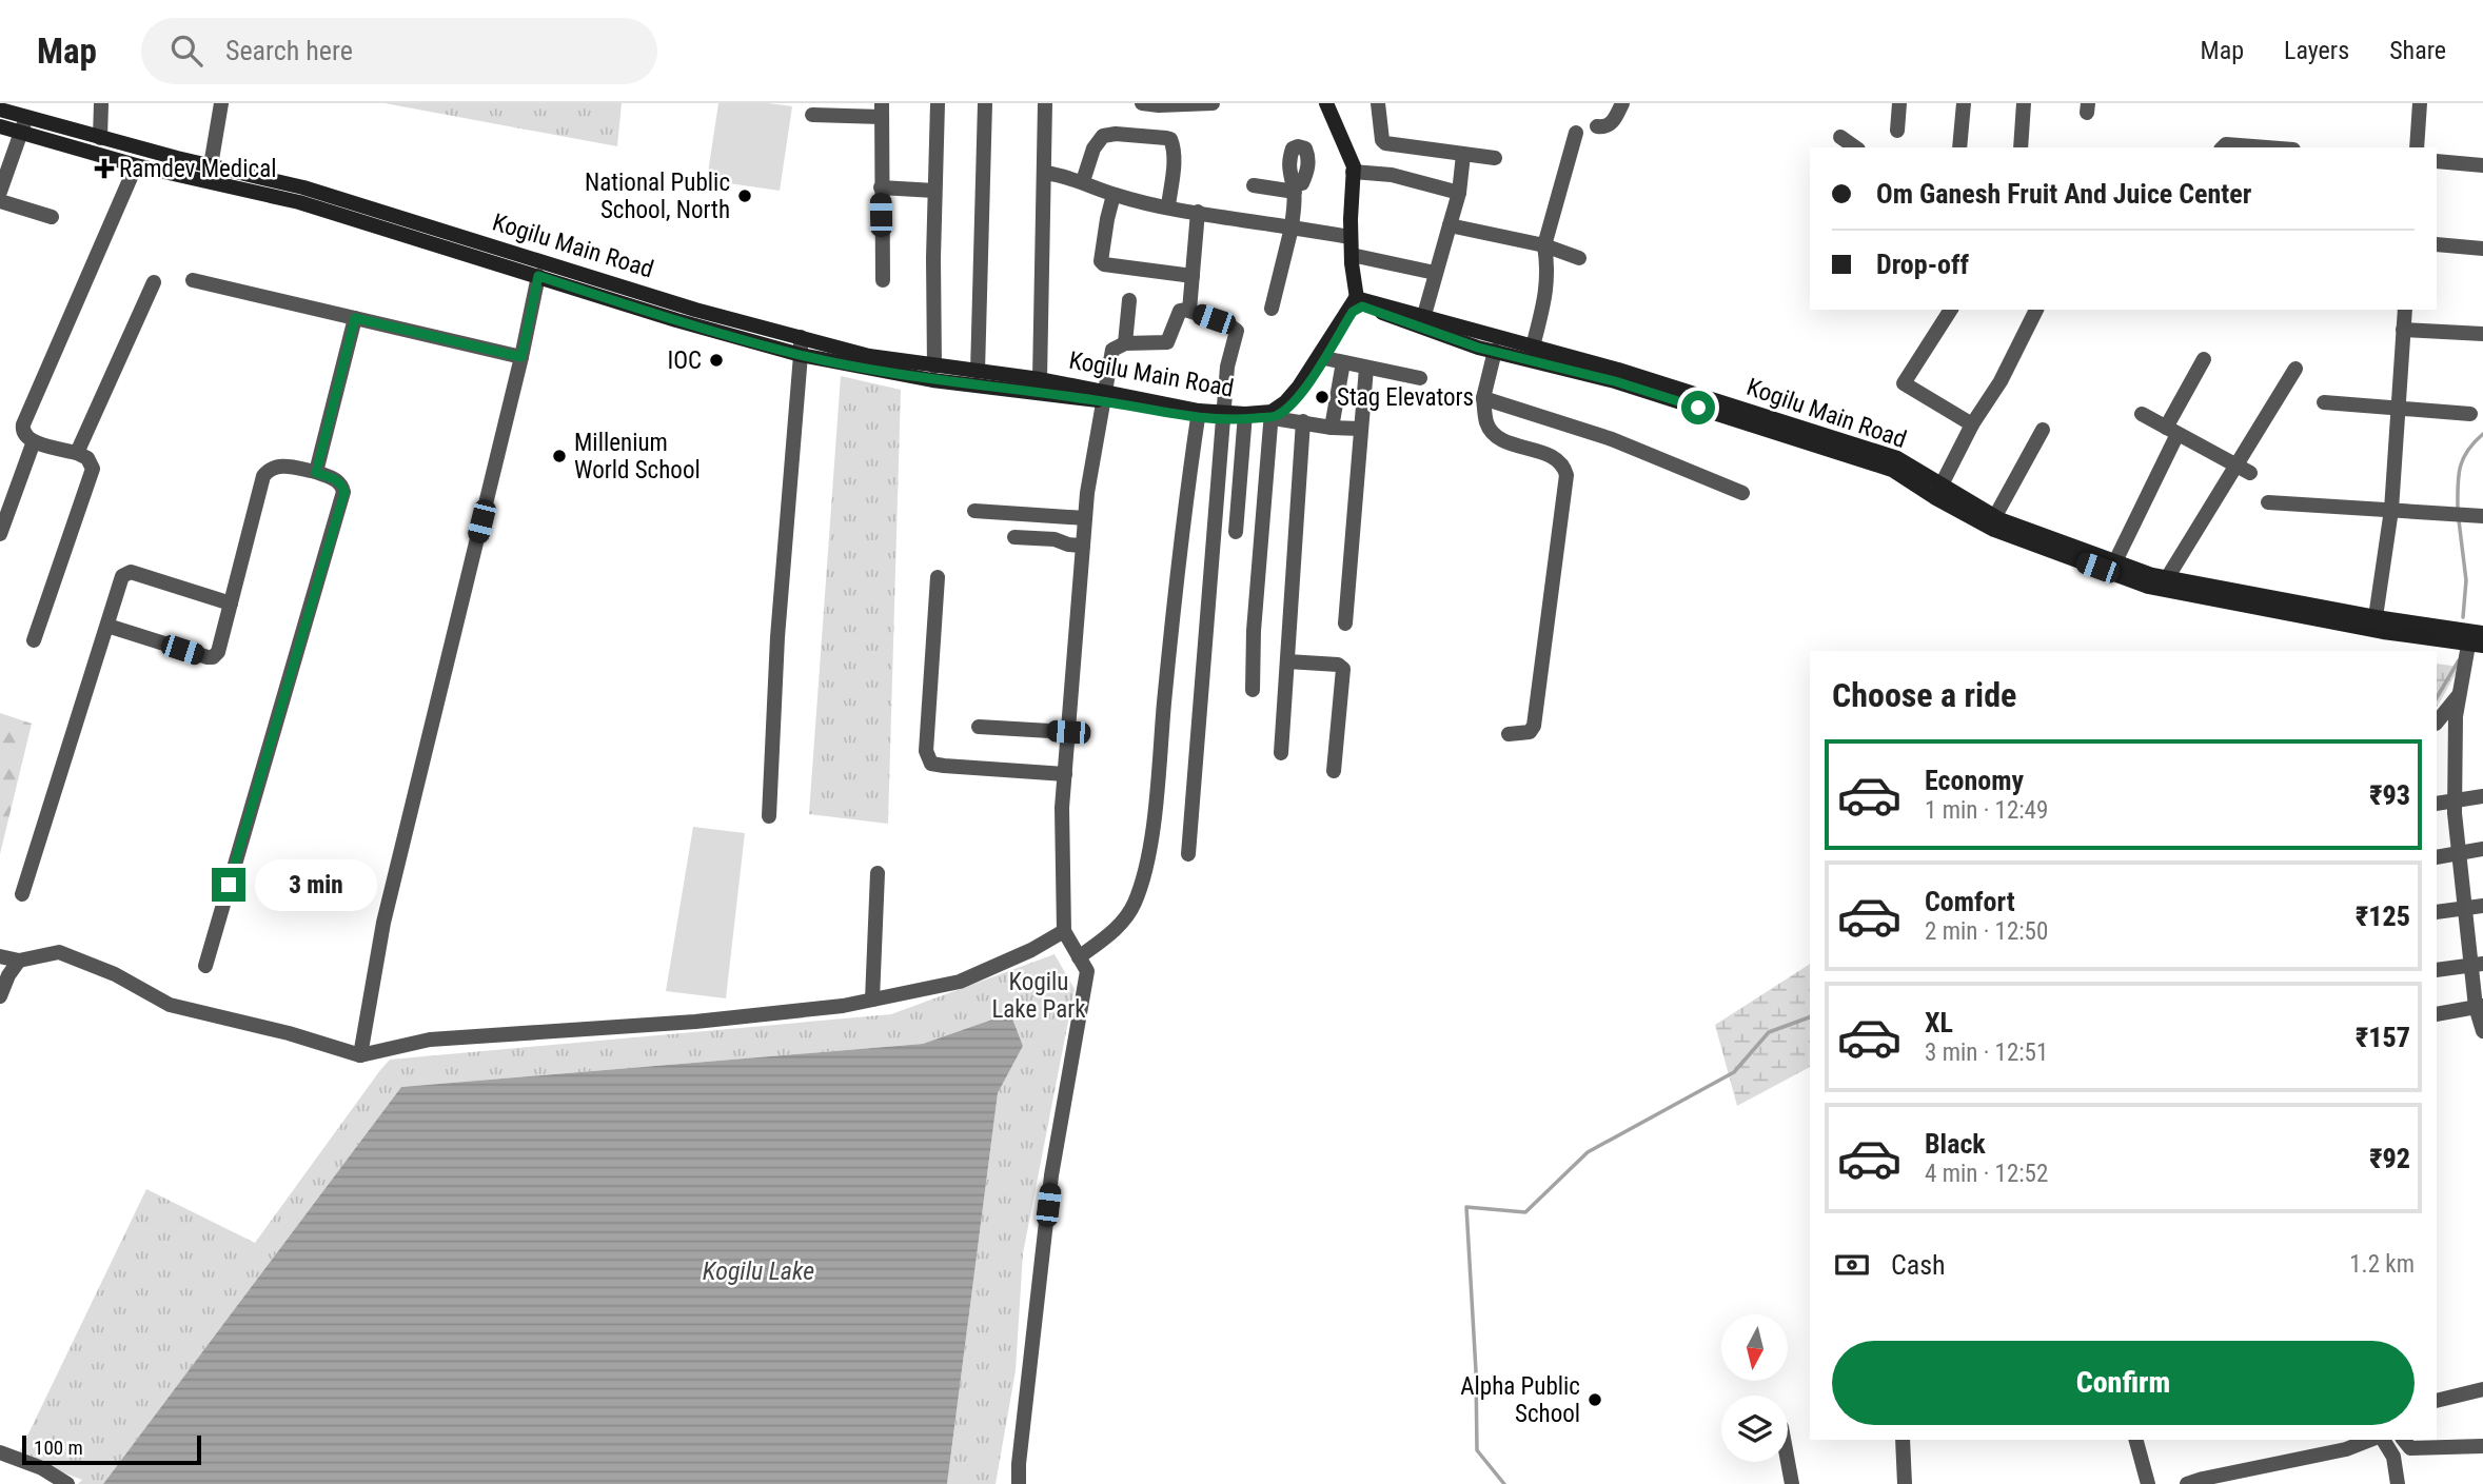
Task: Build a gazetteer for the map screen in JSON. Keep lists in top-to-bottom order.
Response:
{
  "streets": {
    "main road": ["Kogilu Main Road"]
  },
  "water": ["Kogilu Lake"],
  "parks": ["Kogilu Lake Park"],
  "places": {
    "health": ["Ramdev Medical"],
    "other": [
      "National Public School, North",
      "IOC",
      "Stag Elevators",
      "Millenium World School",
      "Alpha Public School"
    ]
  },
  "scale_bar": "100 m",
  "north": "bottom",
  "page": {
    "header": "Map",
    "search": "Search here",
    "nav": ["Map", "Layers", "Share"],
    "banner": ["Om Ganesh Fruit And Juice Center", "Drop-off"],
    "heading": "Choose a ride",
    "list": [
      {
        "name": "Economy",
        "note": "1 min · 12:49",
        "value": "₹93"
      },
      {
        "name": "Comfort",
        "note": "2 min · 12:50",
        "value": "₹125"
      },
      {
        "name": "XL",
        "note": "3 min · 12:51",
        "value": "₹157"
      },
      {
        "name": "Black",
        "note": "4 min · 12:52",
        "value": "₹92"
      }
    ],
    "bubble": "3 min",
    "pay": ["Cash", "1.2 km"],
    "buttons": "Confirm",
    "scale": "100 m"
  }
}
